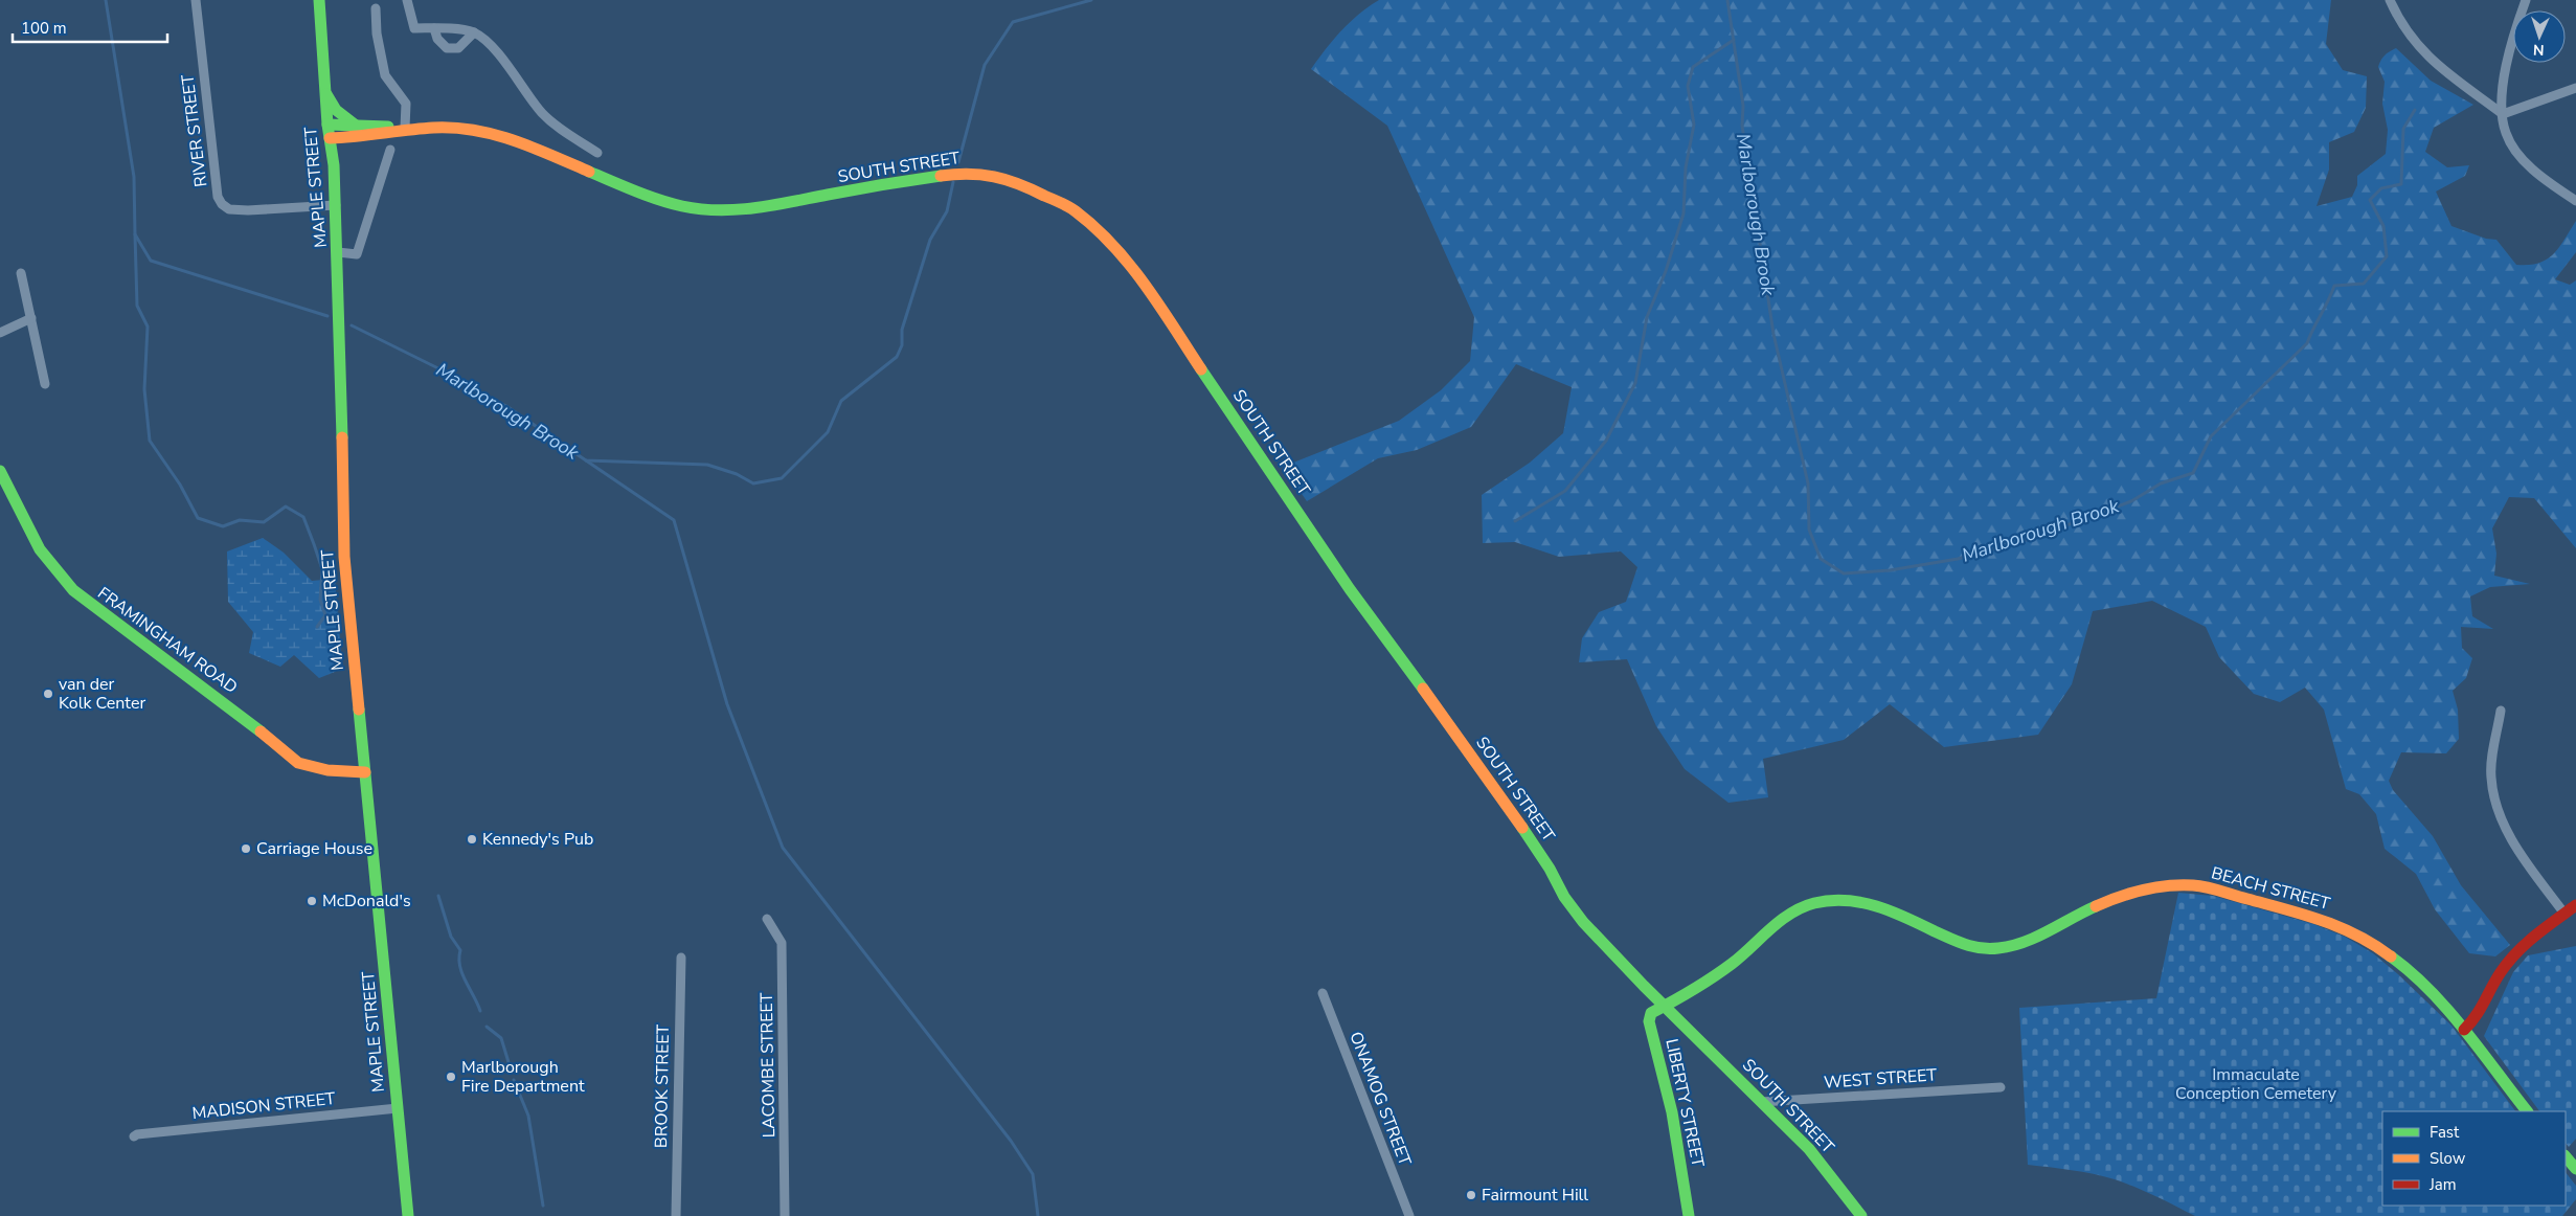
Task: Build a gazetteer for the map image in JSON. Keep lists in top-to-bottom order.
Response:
{
  "streets": {
    "main road": [
      "SOUTH STREET",
      "MAPLE STREET",
      "FRAMINGHAM ROAD",
      "BEACH STREET",
      "LIBERTY STREET"
    ],
    "street": [
      "RIVER STREET",
      "LACOMBE STREET",
      "WEST STREET",
      "BROOK STREET",
      "ONAMOG STREET",
      "MADISON STREET"
    ]
  },
  "crossings": [
    ["RIVER STREET", "MAPLE STREET"],
    ["SOUTH STREET", "MAPLE STREET"],
    ["SOUTH STREET", "BEACH STREET"],
    ["SOUTH STREET", "WEST STREET"],
    ["SOUTH STREET", "LIBERTY STREET"],
    ["MAPLE STREET", "FRAMINGHAM ROAD"],
    ["MAPLE STREET", "MADISON STREET"],
    ["BEACH STREET", "LIBERTY STREET"]
  ],
  "water": ["Marlborough Brook"],
  "parks": ["Immaculate Conception Cemetery"],
  "places": [
    "van der Kolk Center",
    "Kennedy's Pub",
    "Carriage House",
    "McDonald's",
    "Marlborough Fire Department",
    "Fairmount Hill"
  ],
  "legend": ["Fast", "Slow", "Jam"],
  "scale_bar": "100 m",
  "north": "bottom"
}
